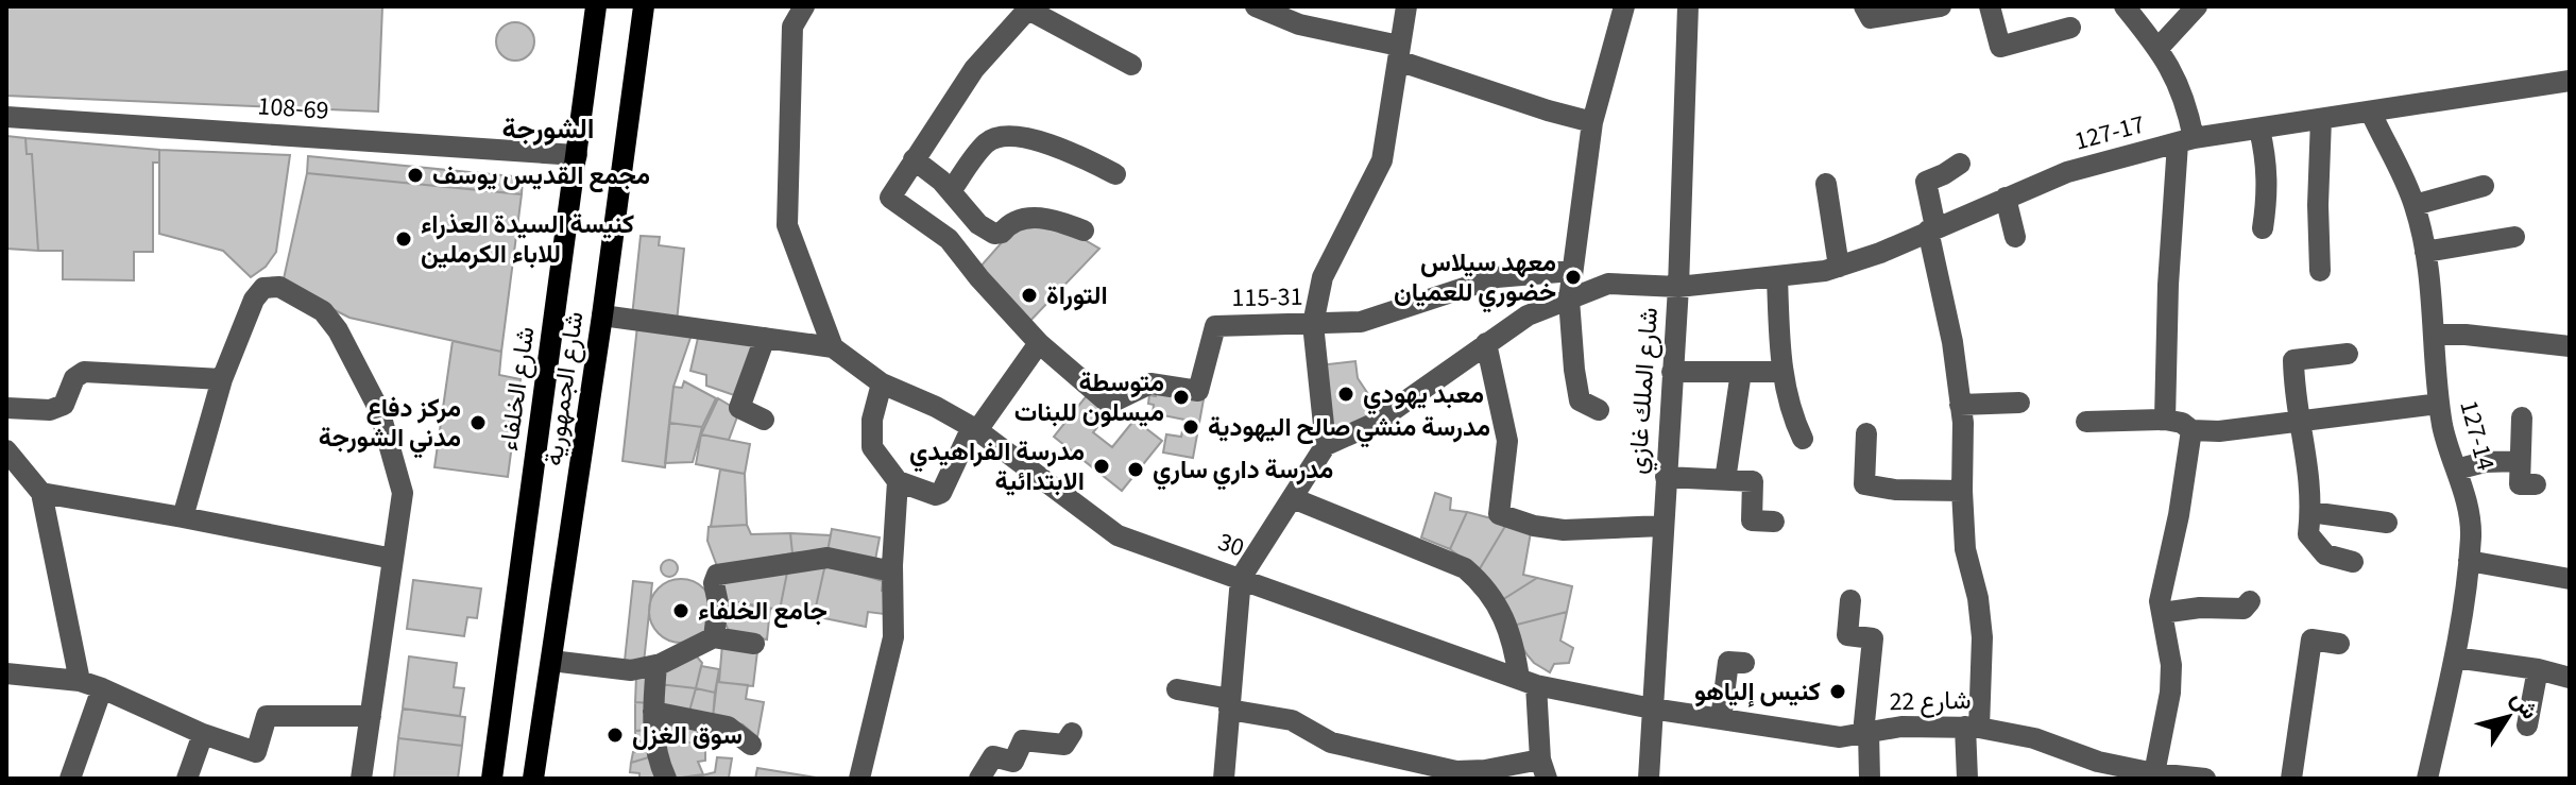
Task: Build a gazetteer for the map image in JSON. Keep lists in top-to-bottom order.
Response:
{
  "streets": {
    "main road": ["شارع الخلفاء", "شارع الجمهورية"],
    "street": [
      "108-69",
      "127-17",
      "115-31",
      "شارع الملك غازي",
      "127-14",
      "30",
      "شارع 22"
    ]
  },
  "crossings": [
    ["108-69", "شارع الخلفاء"],
    ["127-17", "شارع الملك غازي"],
    ["127-17", "127-14"],
    ["شارع الملك غازي", "30"],
    ["شارع الملك غازي", "شارع 22"],
    ["30", "شارع 22"]
  ],
  "districts": ["الشورجة"],
  "places": [
    "مجمع القديس يوسف",
    "كنيسة السيدة العذراء للاباء الكرملين",
    "معهد سيلاس خضوري للعميان",
    "التوراة",
    "معبد يهودي",
    "متوسطة ميسلون للبنات",
    "مركز دفاع مدني الشورجة",
    "مدرسة منشي صالح اليهودية",
    "مدرسة الفراهيدي الابتدائية",
    "مدرسة داري ساري",
    "جامع الخلفاء",
    "كنيس إلياهو",
    "سوق الغزل"
  ],
  "north": "top right"
}
